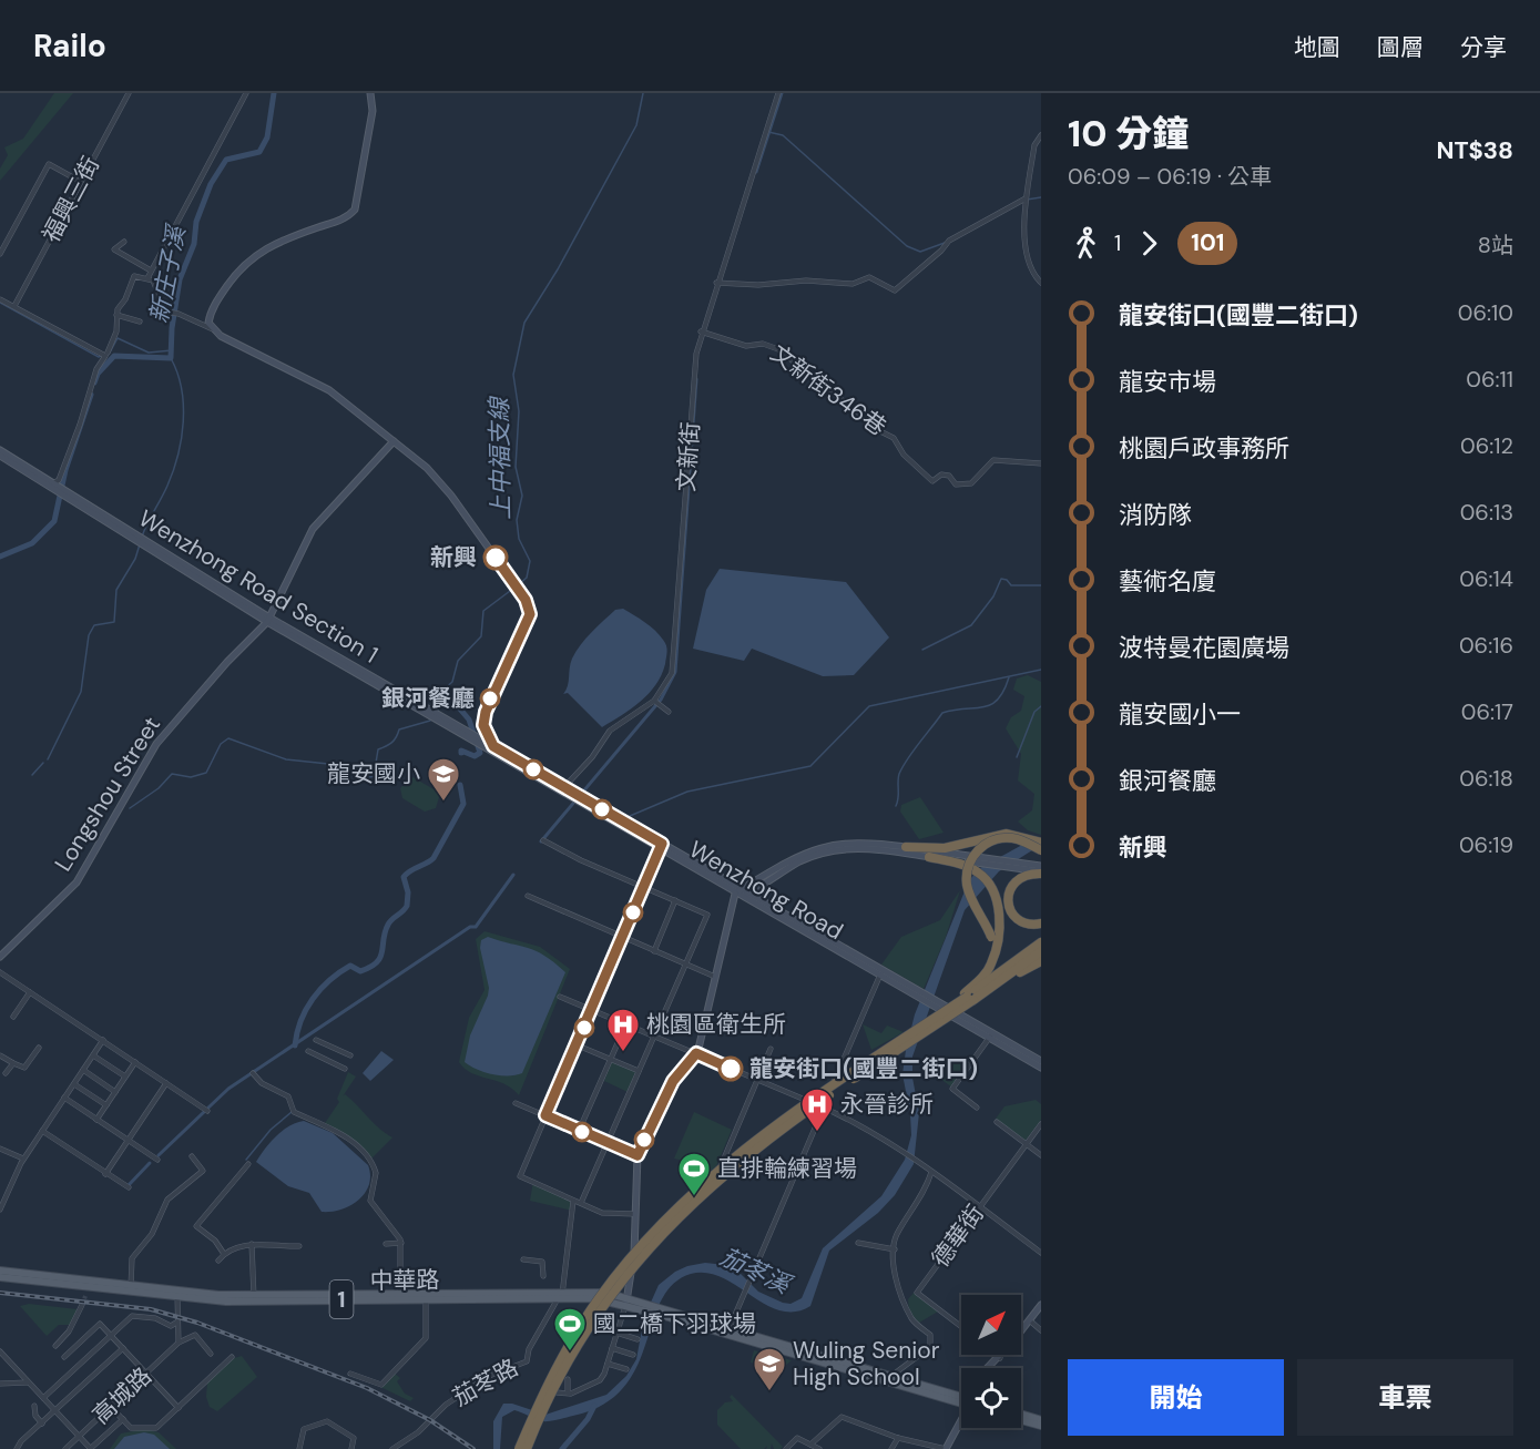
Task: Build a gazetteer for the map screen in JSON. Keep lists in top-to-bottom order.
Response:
{
  "streets": {
    "main road": ["中華路", "1"],
    "street": [
      "福興三街",
      "文新街346巷",
      "文新街",
      "Wenzhong Road Section 1",
      "Longshou Street",
      "Wenzhong Road",
      "德華街",
      "茄苳路",
      "高城路"
    ]
  },
  "crossings": [
    ["文新街346巷", "文新街"],
    ["文新街", "Wenzhong Road"],
    ["Wenzhong Road Section 1", "Longshou Street"],
    ["中華路", "1"],
    ["中華路", "茄苳路"]
  ],
  "water": ["新庄子溪", "上中福支線", "茄苳溪"],
  "places": {
    "other": ["新興", "銀河餐廳", "龍安街口(國豐二街口)"],
    "school or university": ["龍安國小", "Wuling Senior High School"],
    "hospital": ["桃園區衛生所", "永晉診所"],
    "sports": ["直排輪練習場", "國二橋下羽球場"]
  },
  "lines": ["bus line 101"],
  "north": "top right",
  "page": {
    "header": "Railo",
    "nav": ["地圖", "圖層", "分享"],
    "heading": ["10 分鐘", "06:09 – 06:19 · 公車", "NT$38"],
    "legs": ["1", "101", "8站"],
    "list": [
      {
        "name": "龍安街口(國豐二街口)",
        "value": "06:10"
      },
      {
        "name": "龍安市場",
        "value": "06:11"
      },
      {
        "name": "桃園戶政事務所",
        "value": "06:12"
      },
      {
        "name": "消防隊",
        "value": "06:13"
      },
      {
        "name": "藝術名廈",
        "value": "06:14"
      },
      {
        "name": "波特曼花園廣場",
        "value": "06:16"
      },
      {
        "name": "龍安國小一",
        "value": "06:17"
      },
      {
        "name": "銀河餐廳",
        "value": "06:18"
      },
      {
        "name": "新興",
        "value": "06:19"
      }
    ],
    "buttons": ["開始", "車票"]
  }
}
